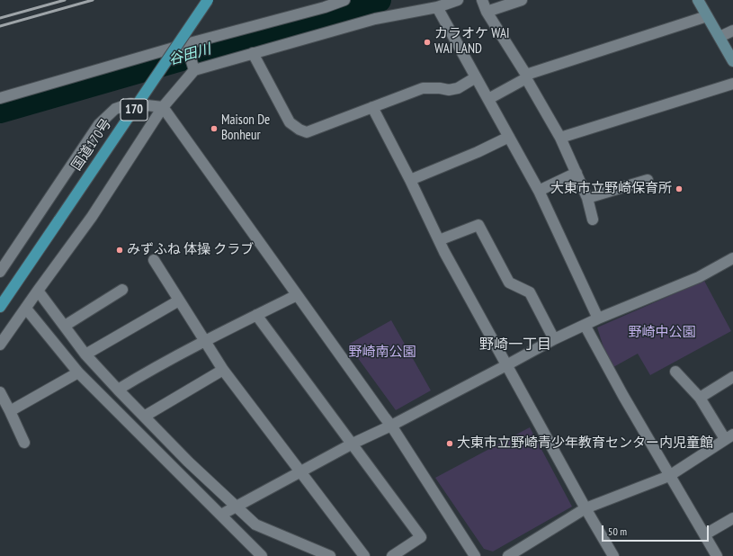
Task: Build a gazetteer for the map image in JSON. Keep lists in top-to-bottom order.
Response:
{
  "streets": {
    "highway": ["170", "国道170号"]
  },
  "districts": ["野崎一丁目"],
  "water": ["谷田川"],
  "parks": ["野崎中公園", "野崎南公園"],
  "places": [
    "カラオケ WAI WAI LAND",
    "Maison De Bonheur",
    "大東市立野崎保育所",
    "みずふね 体操 クラブ",
    "大東市立野崎青少年教育センター内児童館"
  ],
  "scale_bar": "50 m"
}
